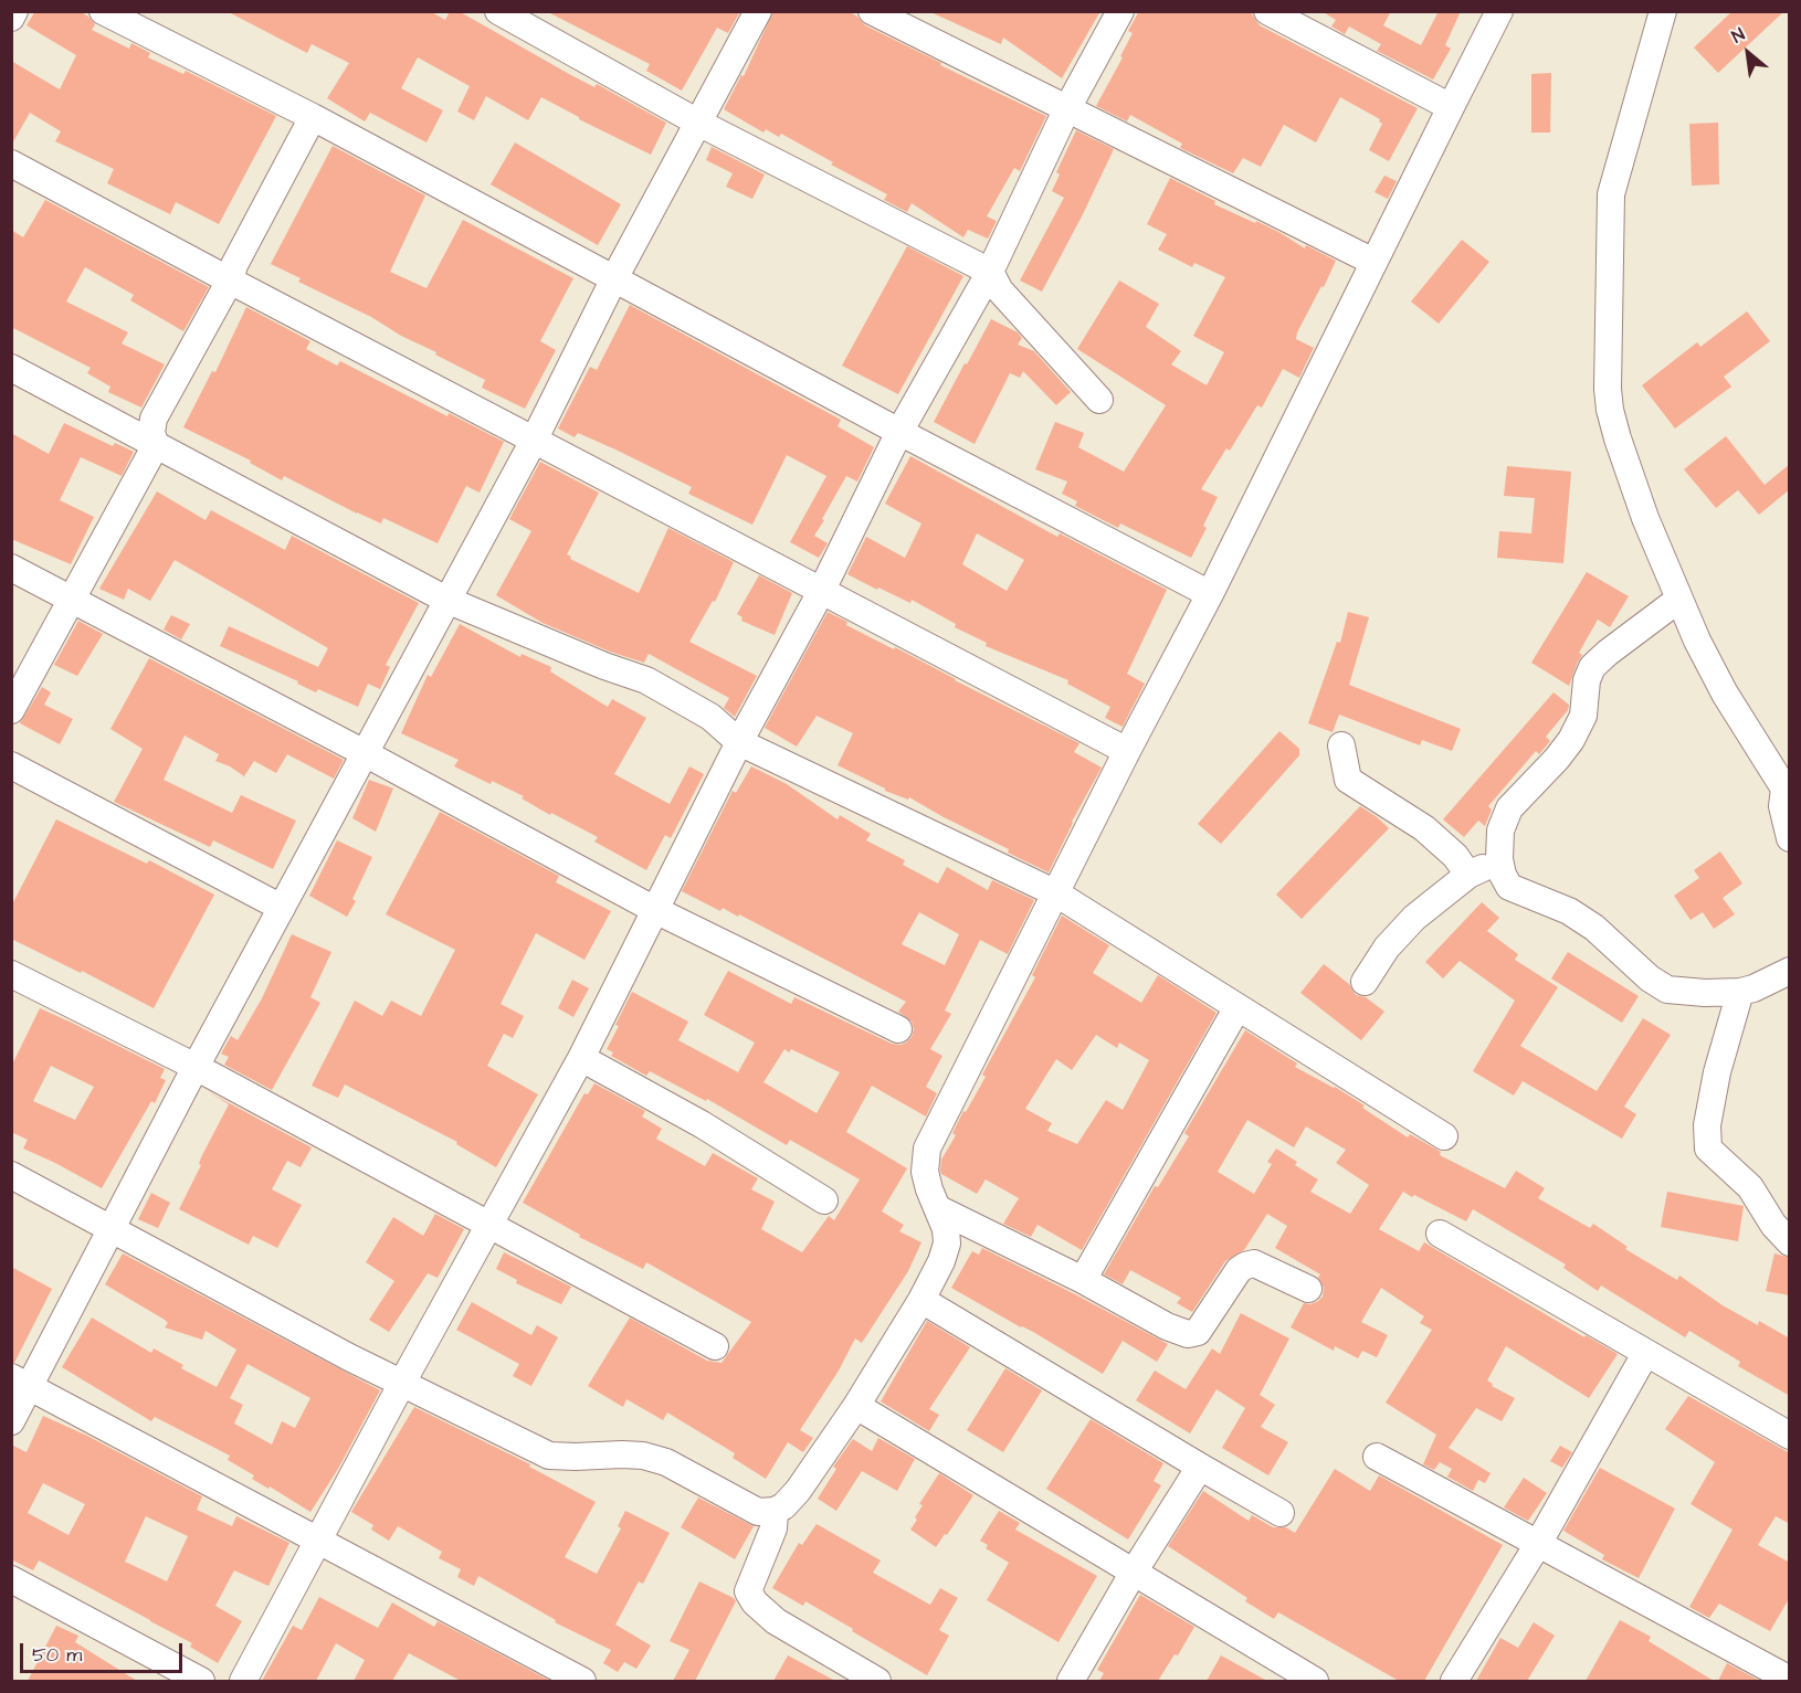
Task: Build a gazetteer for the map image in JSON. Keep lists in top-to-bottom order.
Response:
{
  "scale_bar": "50 m",
  "north": "top left"
}
